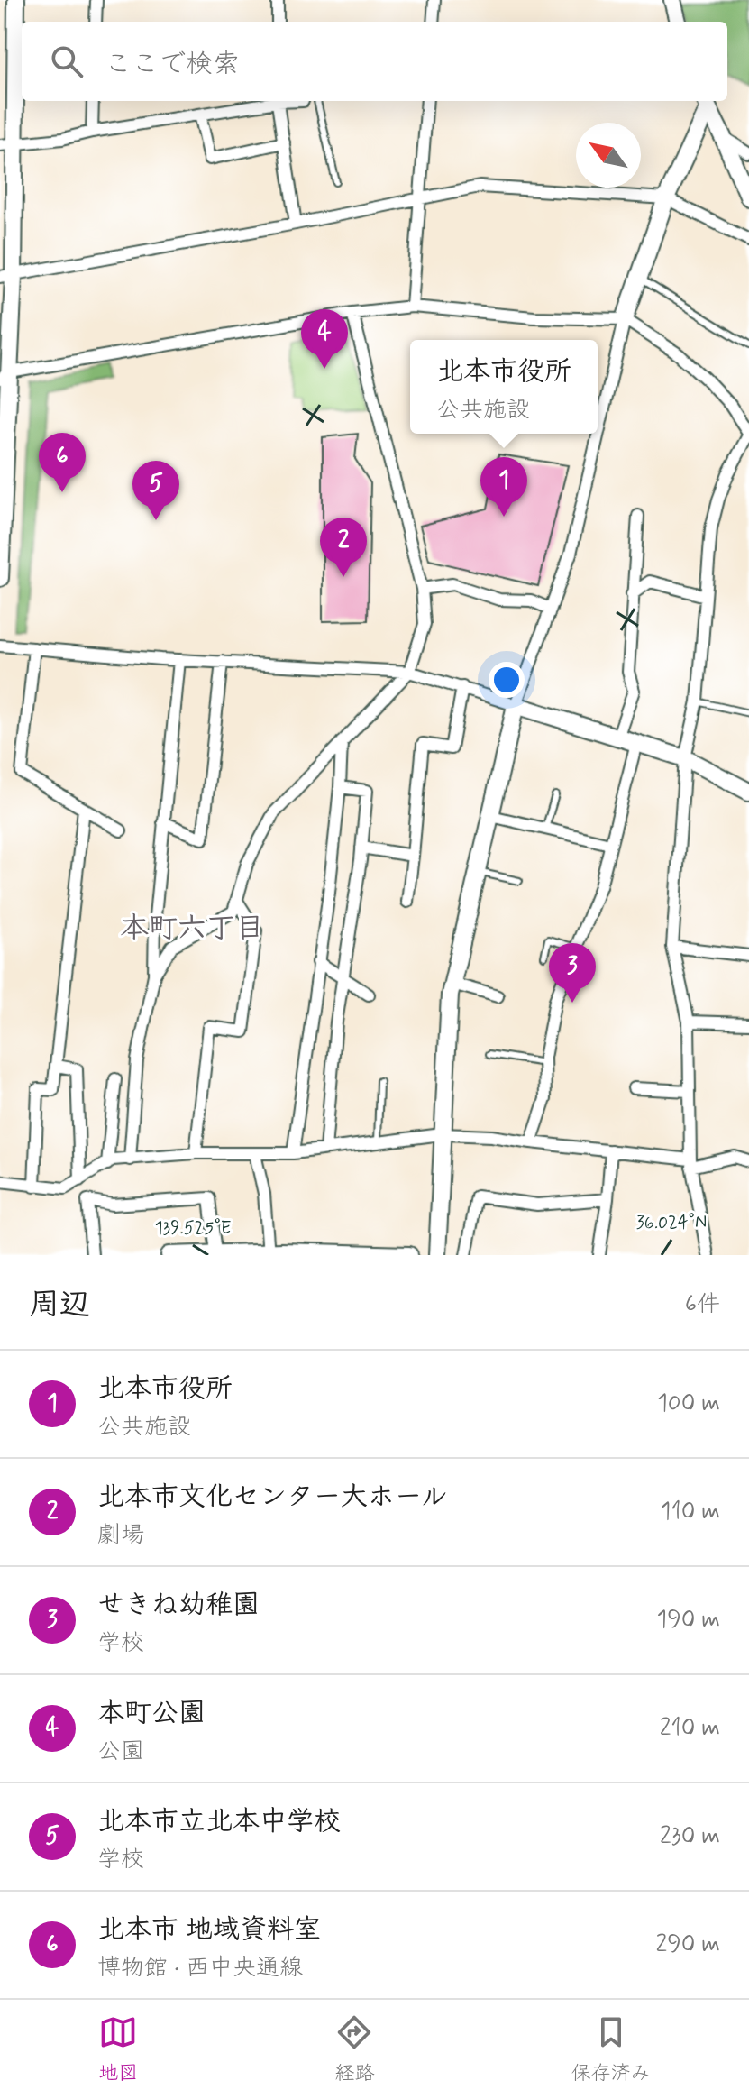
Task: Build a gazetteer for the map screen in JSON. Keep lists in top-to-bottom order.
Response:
{
  "districts": ["本町六丁目"],
  "north": "top left",
  "page": {
    "search": "ここで検索",
    "pins": [
      "4",
      "6",
      "1",
      "5",
      "2",
      "3"
    ],
    "popup": ["北本市役所", "公共施設"],
    "heading": ["周辺", "6件"],
    "list": [
      {
        "mark": "1",
        "name": "北本市役所",
        "note": "公共施設",
        "value": "100 m"
      },
      {
        "mark": "2",
        "name": "北本市文化センター大ホール",
        "note": "劇場",
        "value": "110 m"
      },
      {
        "mark": "3",
        "name": "せきね幼稚園",
        "note": "学校",
        "value": "190 m"
      },
      {
        "mark": "4",
        "name": "本町公園",
        "note": "公園",
        "value": "210 m"
      },
      {
        "mark": "5",
        "name": "北本市立北本中学校",
        "note": "学校",
        "value": "230 m"
      },
      {
        "mark": "6",
        "name": "北本市 地域資料室",
        "note": "博物館 · 西中央通線",
        "value": "290 m"
      }
    ],
    "nav": ["地図", "経路", "保存済み"]
  },
  "coordinates": ["36.024°N", "139.525°E"]
}
